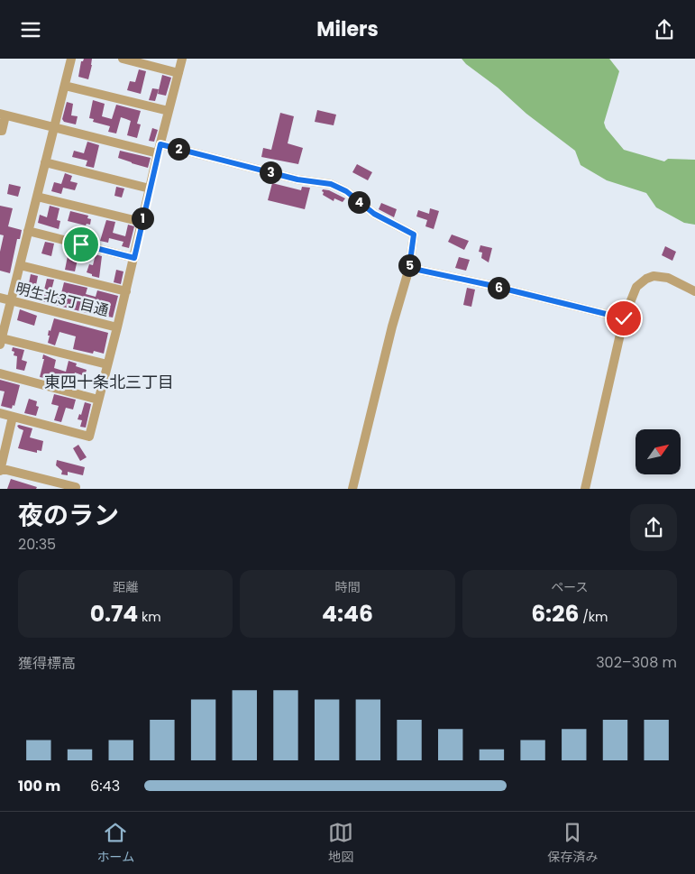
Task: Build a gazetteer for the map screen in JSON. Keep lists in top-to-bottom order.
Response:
{
  "streets": {
    "street": ["明生北3丁目通"]
  },
  "districts": ["東四十条北三丁目"],
  "north": "top right",
  "page": {
    "header": "Milers",
    "pins": [
      "2",
      "3",
      "4",
      "1",
      "5",
      "6"
    ],
    "heading": ["夜のラン", "20:35"],
    "stats": [
      ["距離", "0.74 km"],
      ["時間", "4:46"],
      ["ペース", "6:26 /km"]
    ],
    "chart": ["獲得標高", "302–308 m"],
    "list": [
      {
        "name": "100 m",
        "note": "6:43"
      }
    ],
    "tabs": ["ホーム", "地図", "保存済み"]
  }
}
